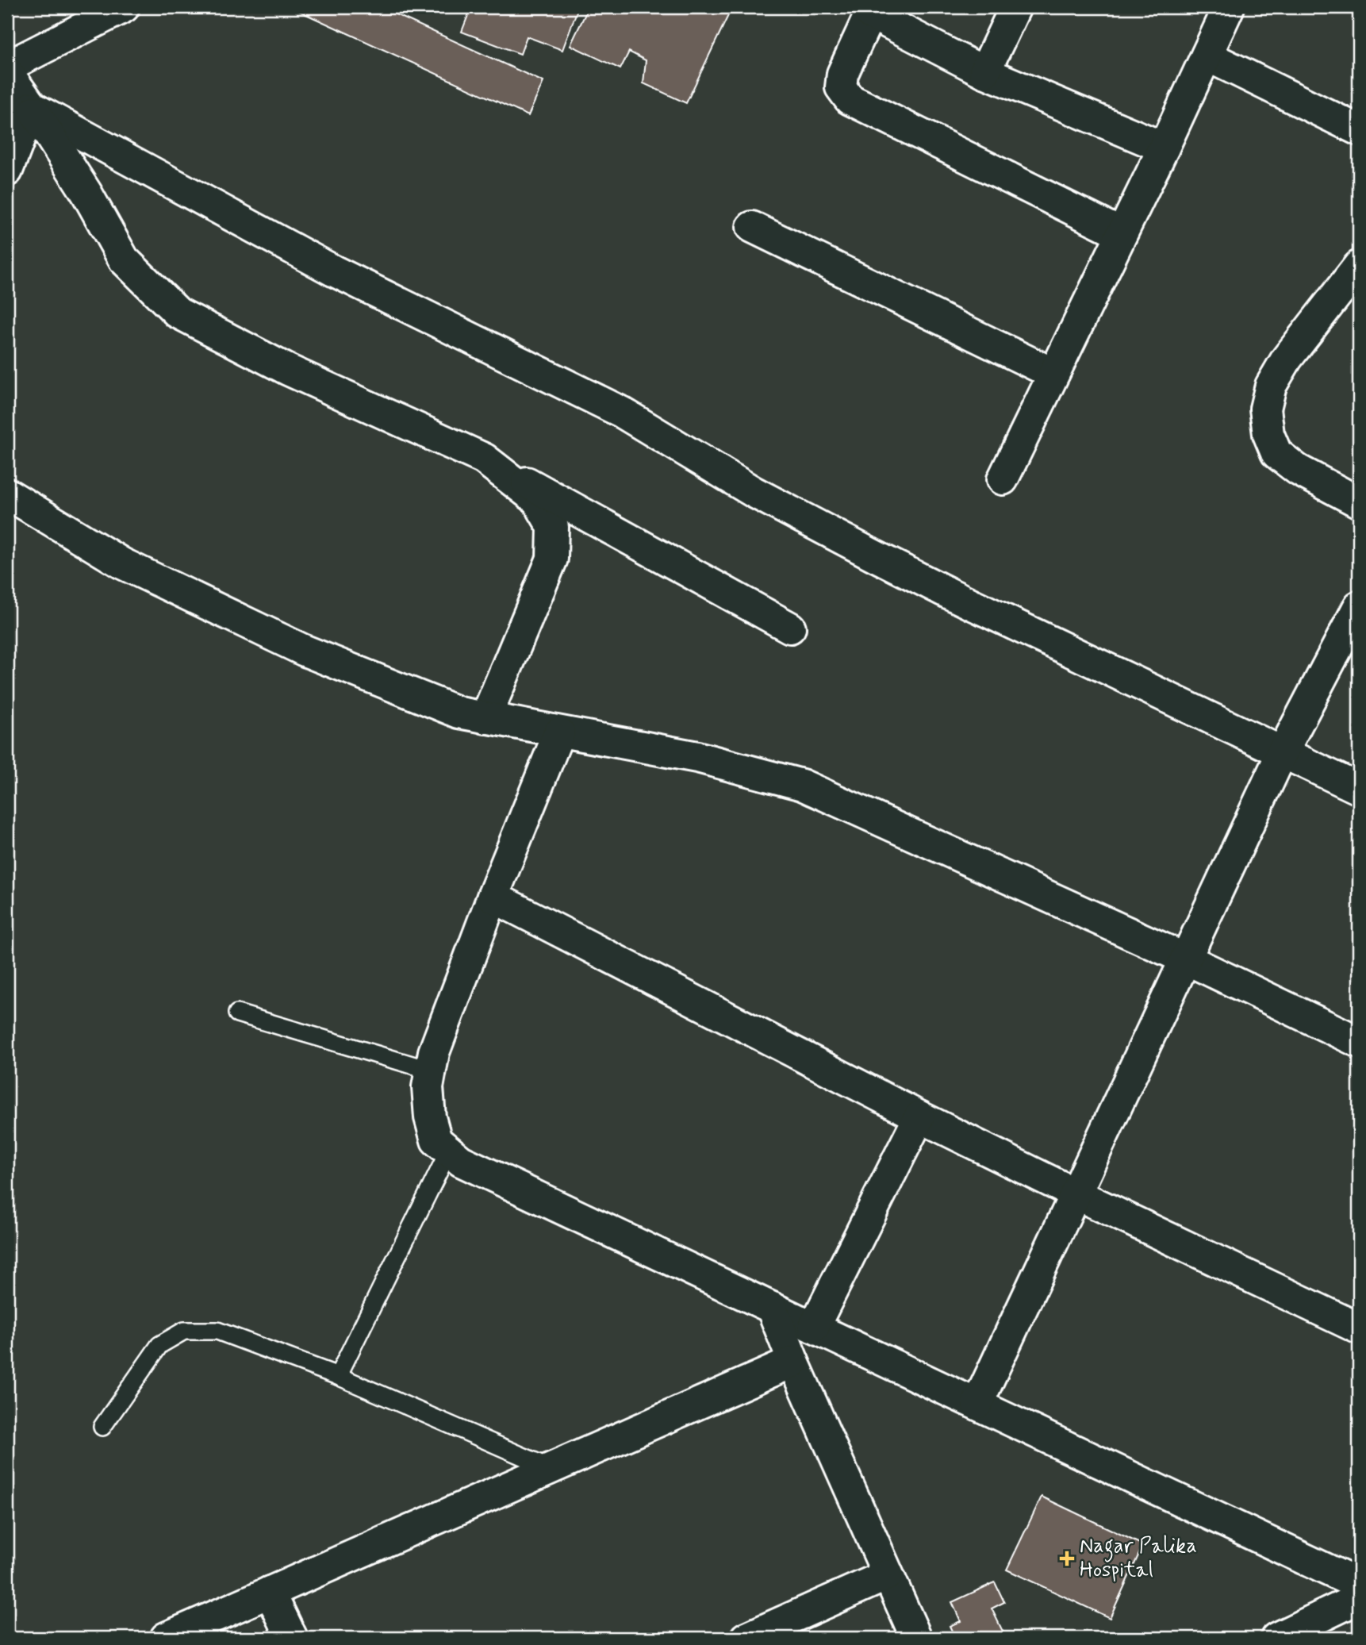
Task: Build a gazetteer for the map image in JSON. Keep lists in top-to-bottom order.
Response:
{
  "places": {
    "health": ["Nagar Palika Hospital"]
  }
}
